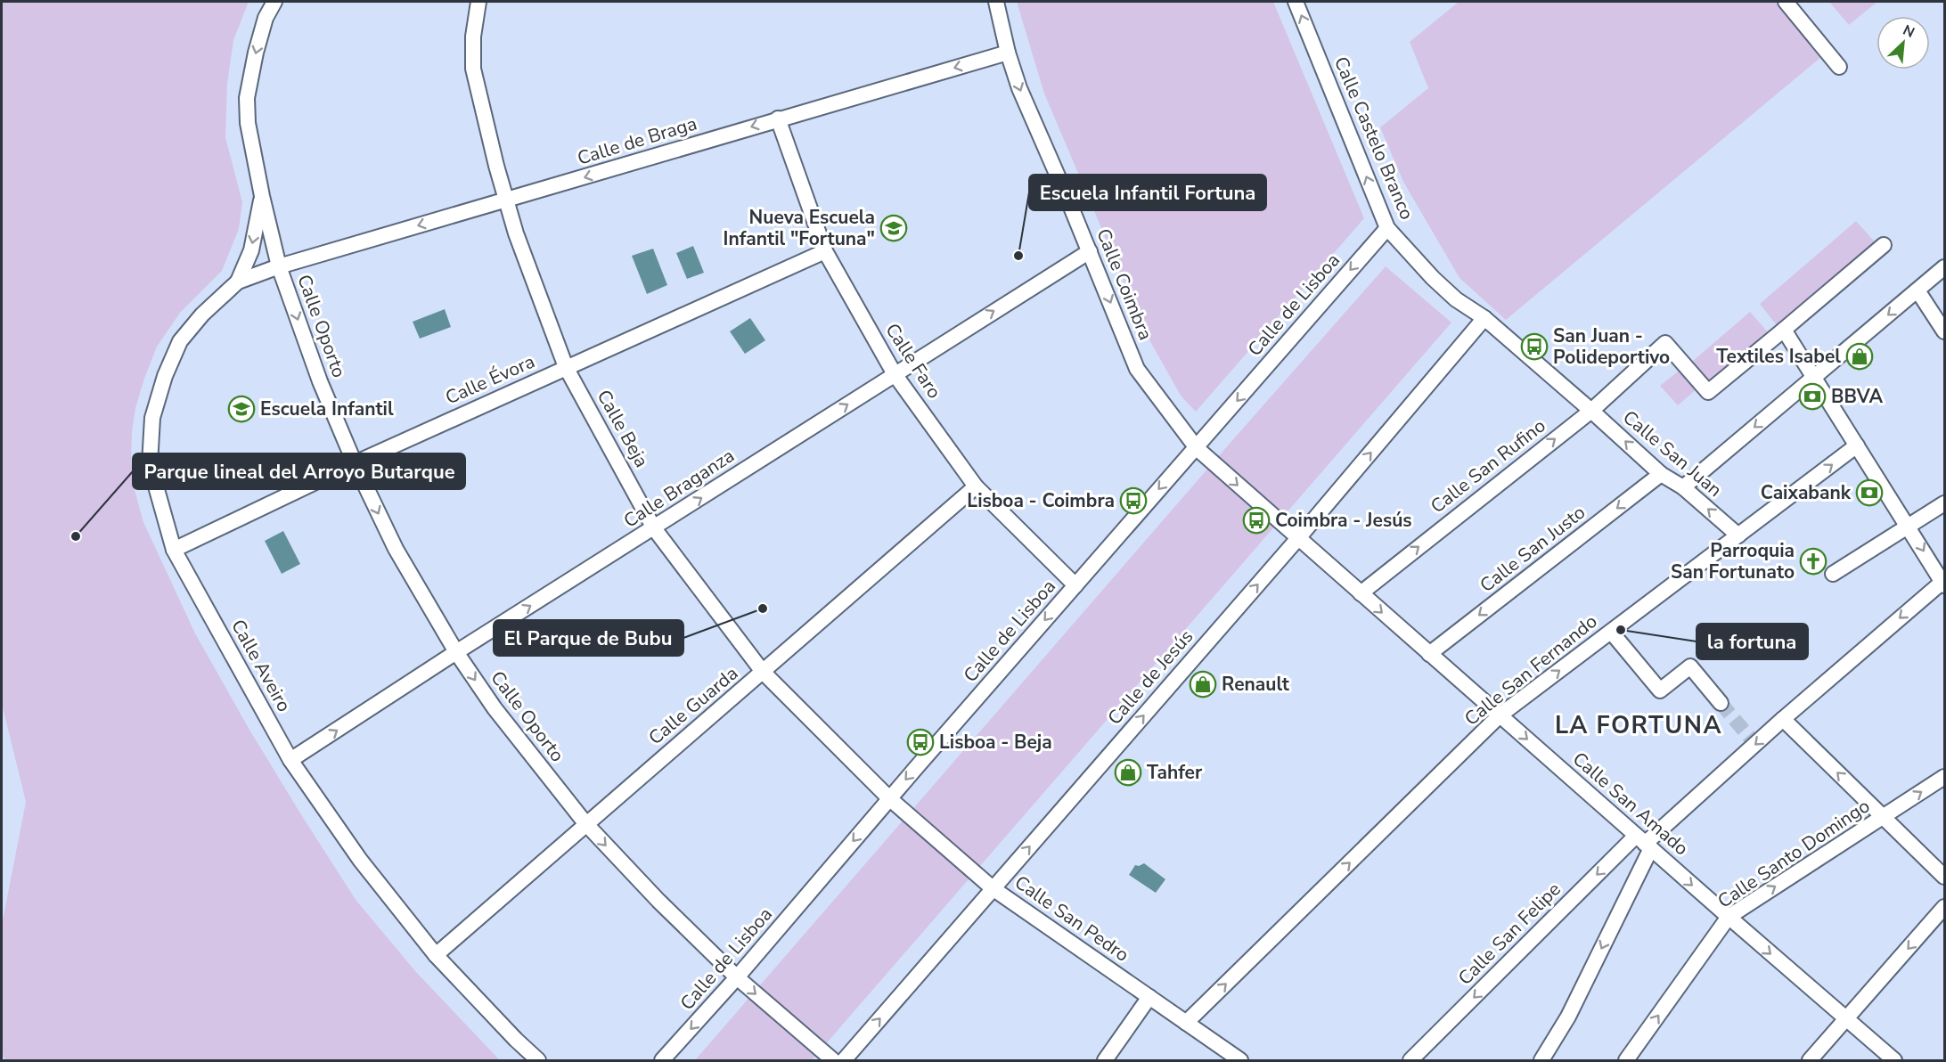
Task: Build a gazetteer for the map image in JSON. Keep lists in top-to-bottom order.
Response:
{
  "streets": {
    "street": [
      "Calle Castelo Branco",
      "Calle de Braga",
      "Calle Coimbra",
      "Calle de Lisboa",
      "Calle Oporto",
      "Calle Faro",
      "Calle Évora",
      "Calle Beja",
      "Calle San Juan",
      "Calle San Rufino",
      "Calle Braganza",
      "Calle San Justo",
      "Calle Aveiro",
      "Calle San Fernando",
      "Calle de Jesús",
      "Calle Guarda",
      "Calle San Amado",
      "Calle Santo Domingo",
      "Calle San Pedro",
      "Calle San Felipe"
    ]
  },
  "crossings": [
    ["Calle Castelo Branco", "Calle de Lisboa"],
    ["Calle Castelo Branco", "Calle San Juan"],
    ["Calle Castelo Branco", "Calle de Jesús"],
    ["Calle de Braga", "Calle Coimbra"],
    ["Calle de Braga", "Calle Oporto"],
    ["Calle de Braga", "Calle Faro"],
    ["Calle de Braga", "Calle Beja"],
    ["Calle de Braga", "Calle Aveiro"],
    ["Calle Coimbra", "Calle de Lisboa"],
    ["Calle Coimbra", "Calle Braganza"],
    ["Calle Coimbra", "Calle San Amado"],
    ["Calle de Lisboa", "Calle Oporto"],
    ["Calle de Lisboa", "Calle Faro"],
    ["Calle de Lisboa", "Calle Beja"],
    ["Calle de Lisboa", "Calle San Amado"],
    ["Calle de Lisboa", "Calle San Pedro"],
    ["Calle Oporto", "Calle Évora"],
    ["Calle Oporto", "Calle Braganza"],
    ["Calle Oporto", "Calle Aveiro"],
    ["Calle Oporto", "Calle Guarda"],
    ["Calle Faro", "Calle Évora"],
    ["Calle Faro", "Calle Braganza"],
    ["Calle Faro", "Calle Guarda"],
    ["Calle Évora", "Calle Beja"],
    ["Calle Évora", "Calle Aveiro"],
    ["Calle Beja", "Calle Braganza"],
    ["Calle Beja", "Calle Guarda"],
    ["Calle Beja", "Calle San Pedro"],
    ["Calle San Juan", "Calle San Rufino"],
    ["Calle San Juan", "Calle San Justo"],
    ["Calle San Juan", "Calle San Fernando"],
    ["Calle San Juan", "Calle de Jesús"],
    ["Calle San Rufino", "Calle San Amado"],
    ["Calle Braganza", "Calle Aveiro"],
    ["Calle San Justo", "Calle San Amado"],
    ["Calle Aveiro", "Calle Guarda"],
    ["Calle San Fernando", "Calle San Amado"],
    ["Calle San Fernando", "Calle San Pedro"],
    ["Calle de Jesús", "Calle San Amado"],
    ["Calle de Jesús", "Calle San Pedro"],
    ["Calle San Amado", "Calle Santo Domingo"],
    ["Calle San Amado", "Calle San Felipe"]
  ],
  "one_way": [
    "Calle Castelo Branco",
    "Calle de Braga",
    "Calle Coimbra",
    "Calle de Lisboa",
    "Calle Oporto",
    "Calle San Juan",
    "Calle San Rufino",
    "Calle Braganza",
    "Calle San Justo",
    "Calle de Jesús",
    "Calle San Amado"
  ],
  "districts": ["LA FORTUNA"],
  "places": {
    "school or university": ["Nueva Escuela Infantil \"Fortuna\"", "Escuela Infantil"],
    "other": [
      "Escuela Infantil Fortuna",
      "Parque lineal del Arroyo Butarque",
      "El Parque de Bubu",
      "la fortuna"
    ],
    "bus stop": [
      "San Juan - Polideportivo",
      "Lisboa - Coimbra",
      "Coimbra - Jesús",
      "Lisboa - Beja"
    ],
    "shop": ["Textiles Isabel", "Renault", "Tahfer"],
    "bank": ["BBVA", "Caixabank"],
    "church": ["Parroquia San Fortunato"]
  },
  "north": "top right"
}
